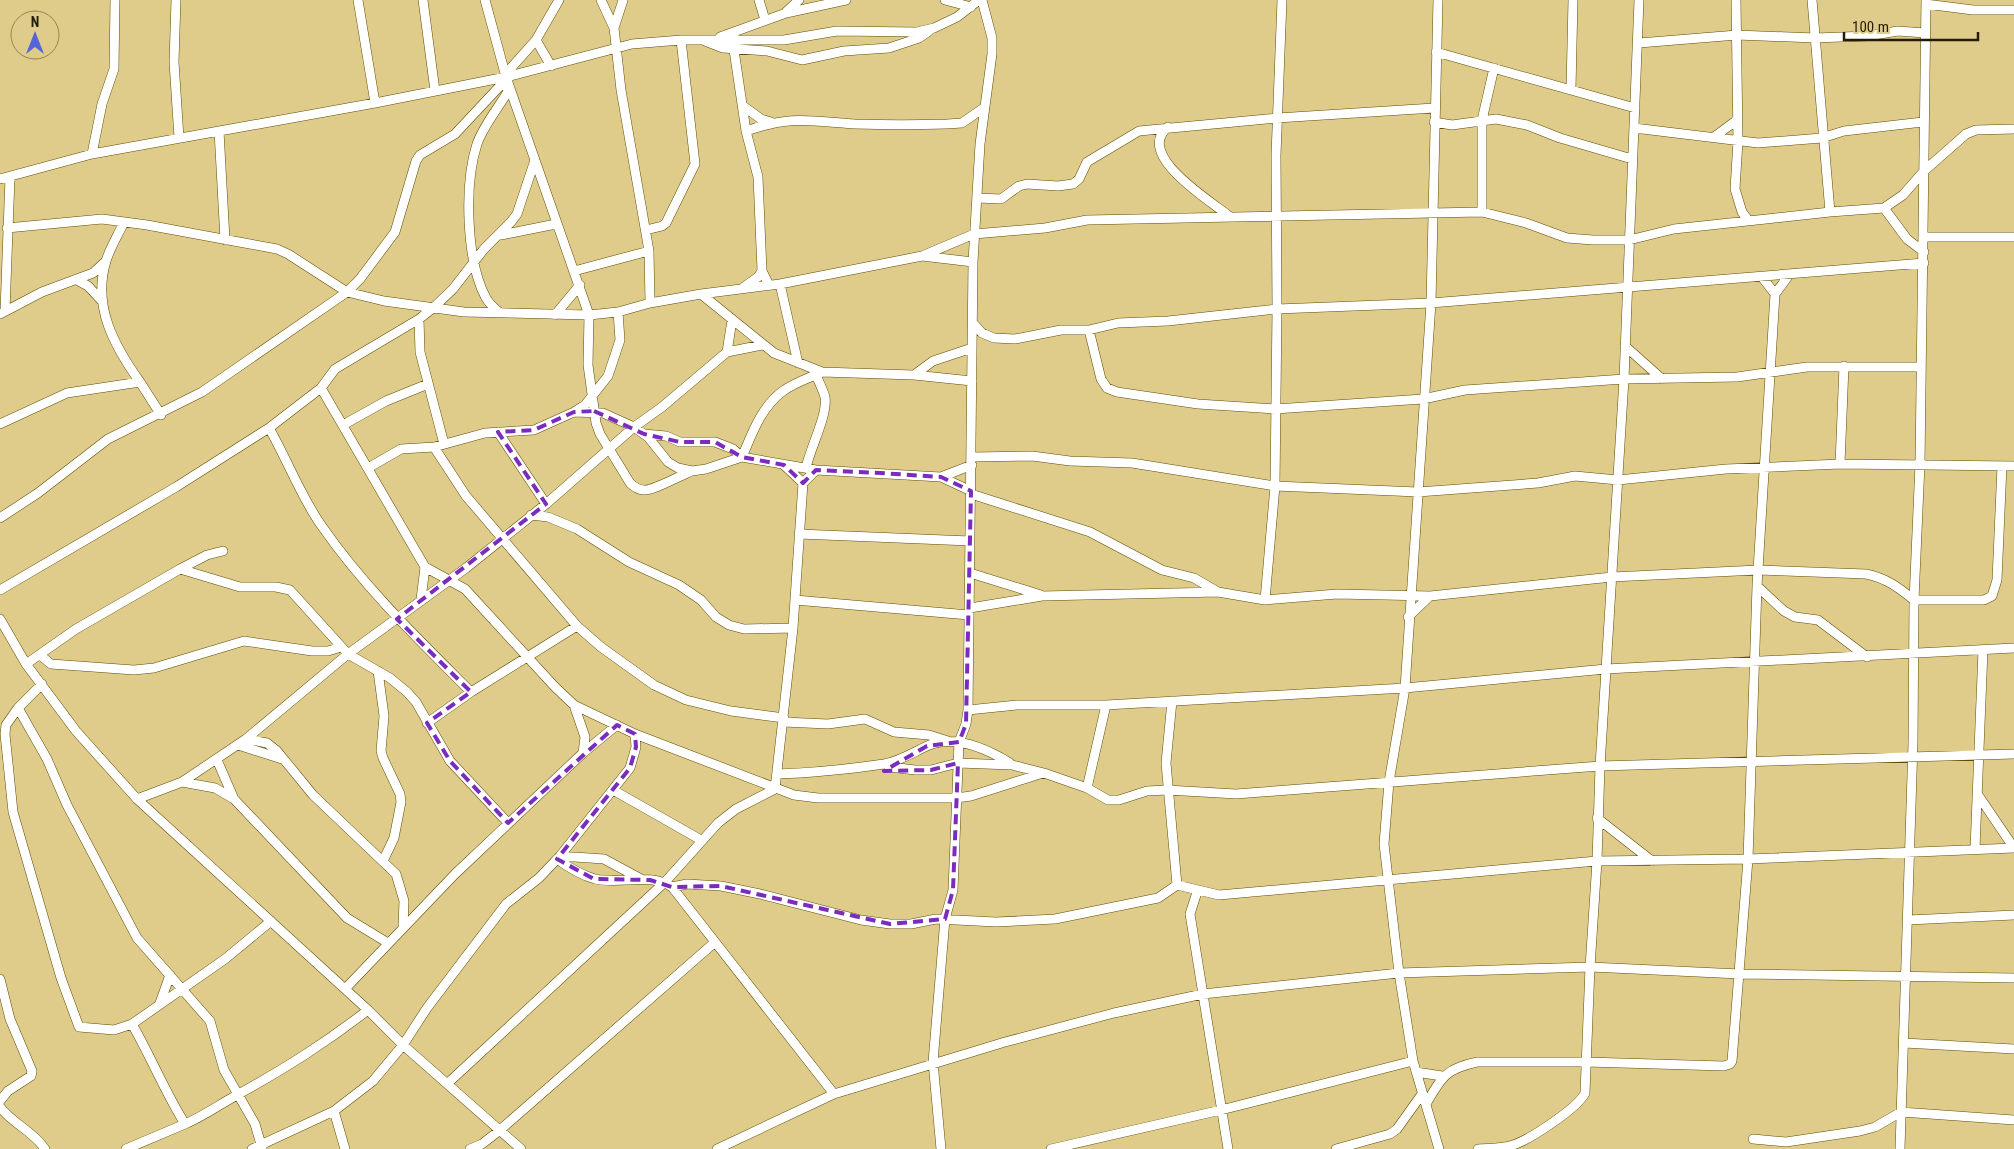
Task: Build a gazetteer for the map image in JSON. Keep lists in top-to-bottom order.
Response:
{
  "scale_bar": "100 m",
  "north": "top"
}
